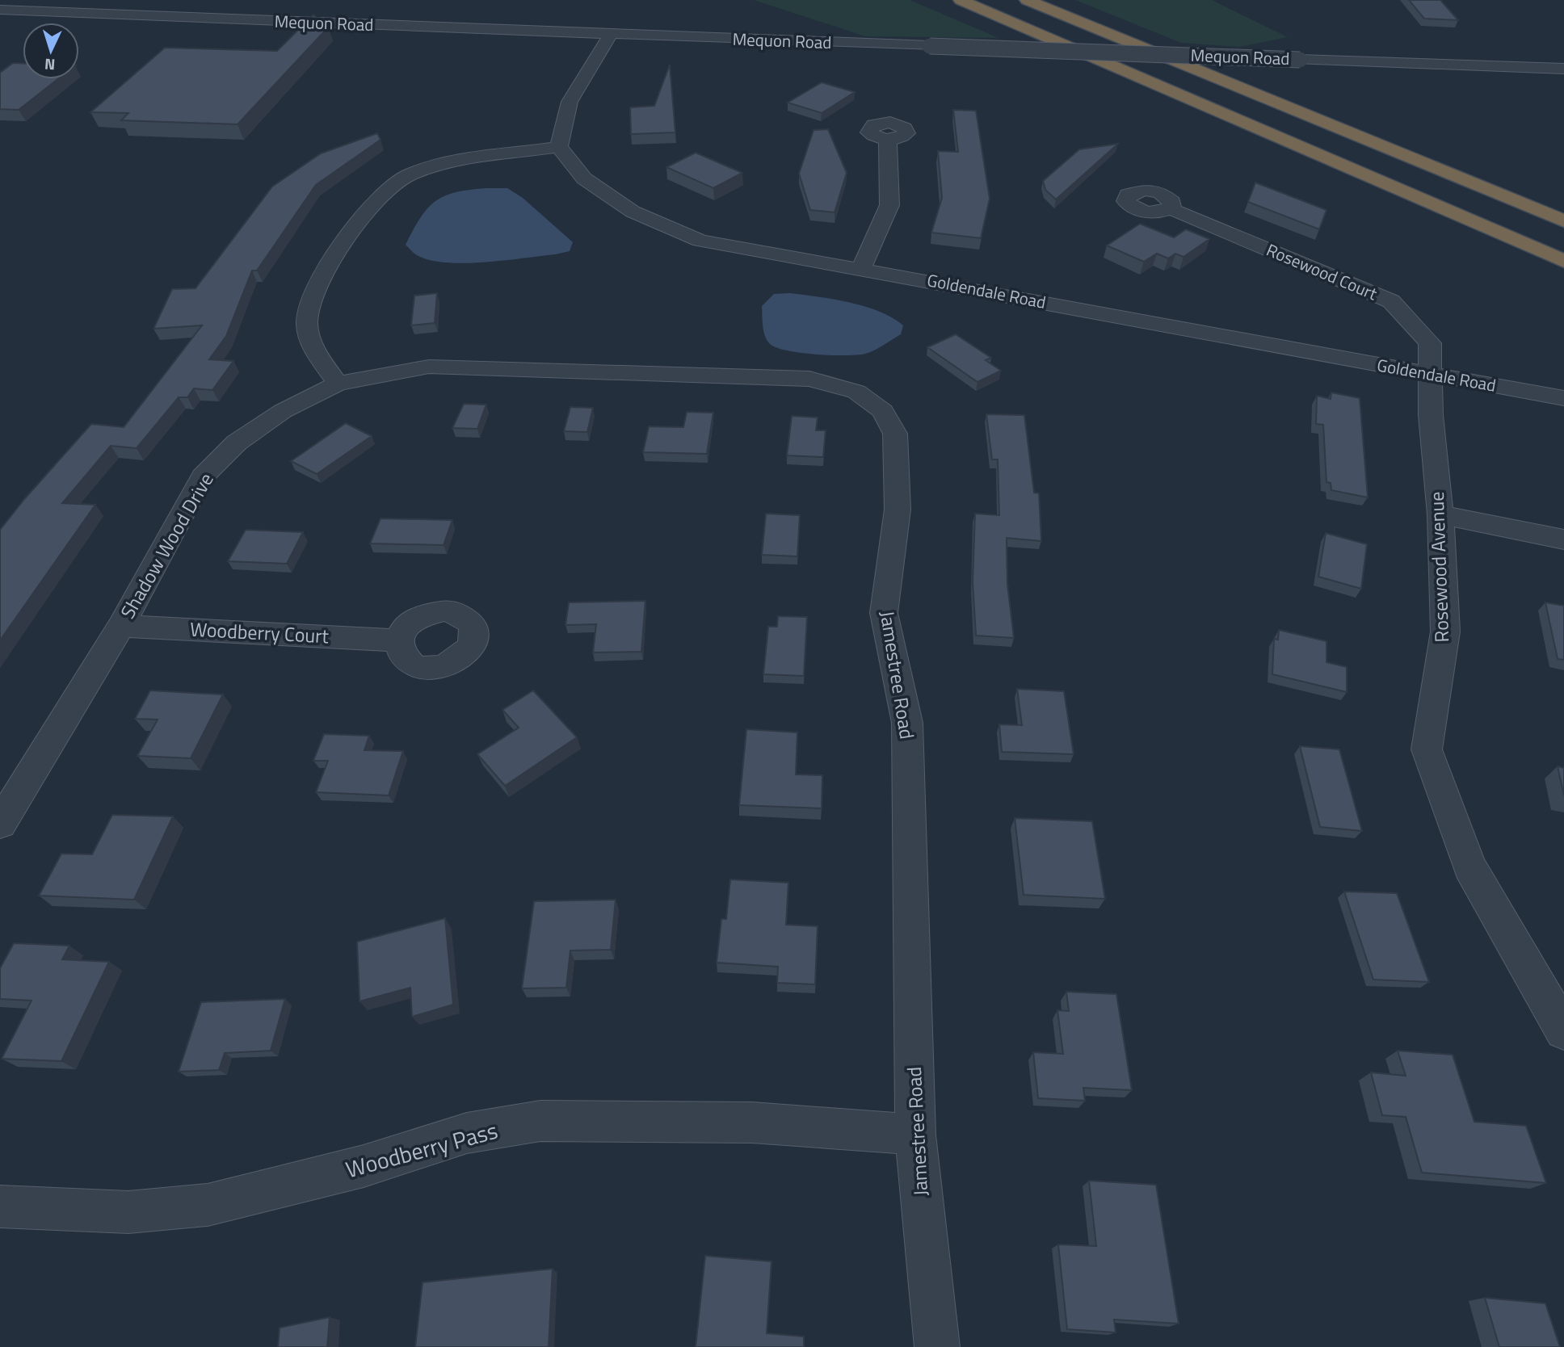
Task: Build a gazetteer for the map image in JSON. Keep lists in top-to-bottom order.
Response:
{
  "streets": {
    "street": [
      "Mequon Road",
      "Rosewood Court",
      "Goldendale Road",
      "Shadow Wood Drive",
      "Rosewood Avenue",
      "Woodberry Court",
      "Jamestree Road",
      "Woodberry Pass"
    ]
  },
  "crossings": [
    ["Rosewood Court", "Goldendale Road"],
    ["Rosewood Court", "Rosewood Avenue"],
    ["Goldendale Road", "Rosewood Avenue"],
    ["Shadow Wood Drive", "Woodberry Court"],
    ["Shadow Wood Drive", "Jamestree Road"],
    ["Jamestree Road", "Woodberry Pass"]
  ],
  "north": "bottom"
}
